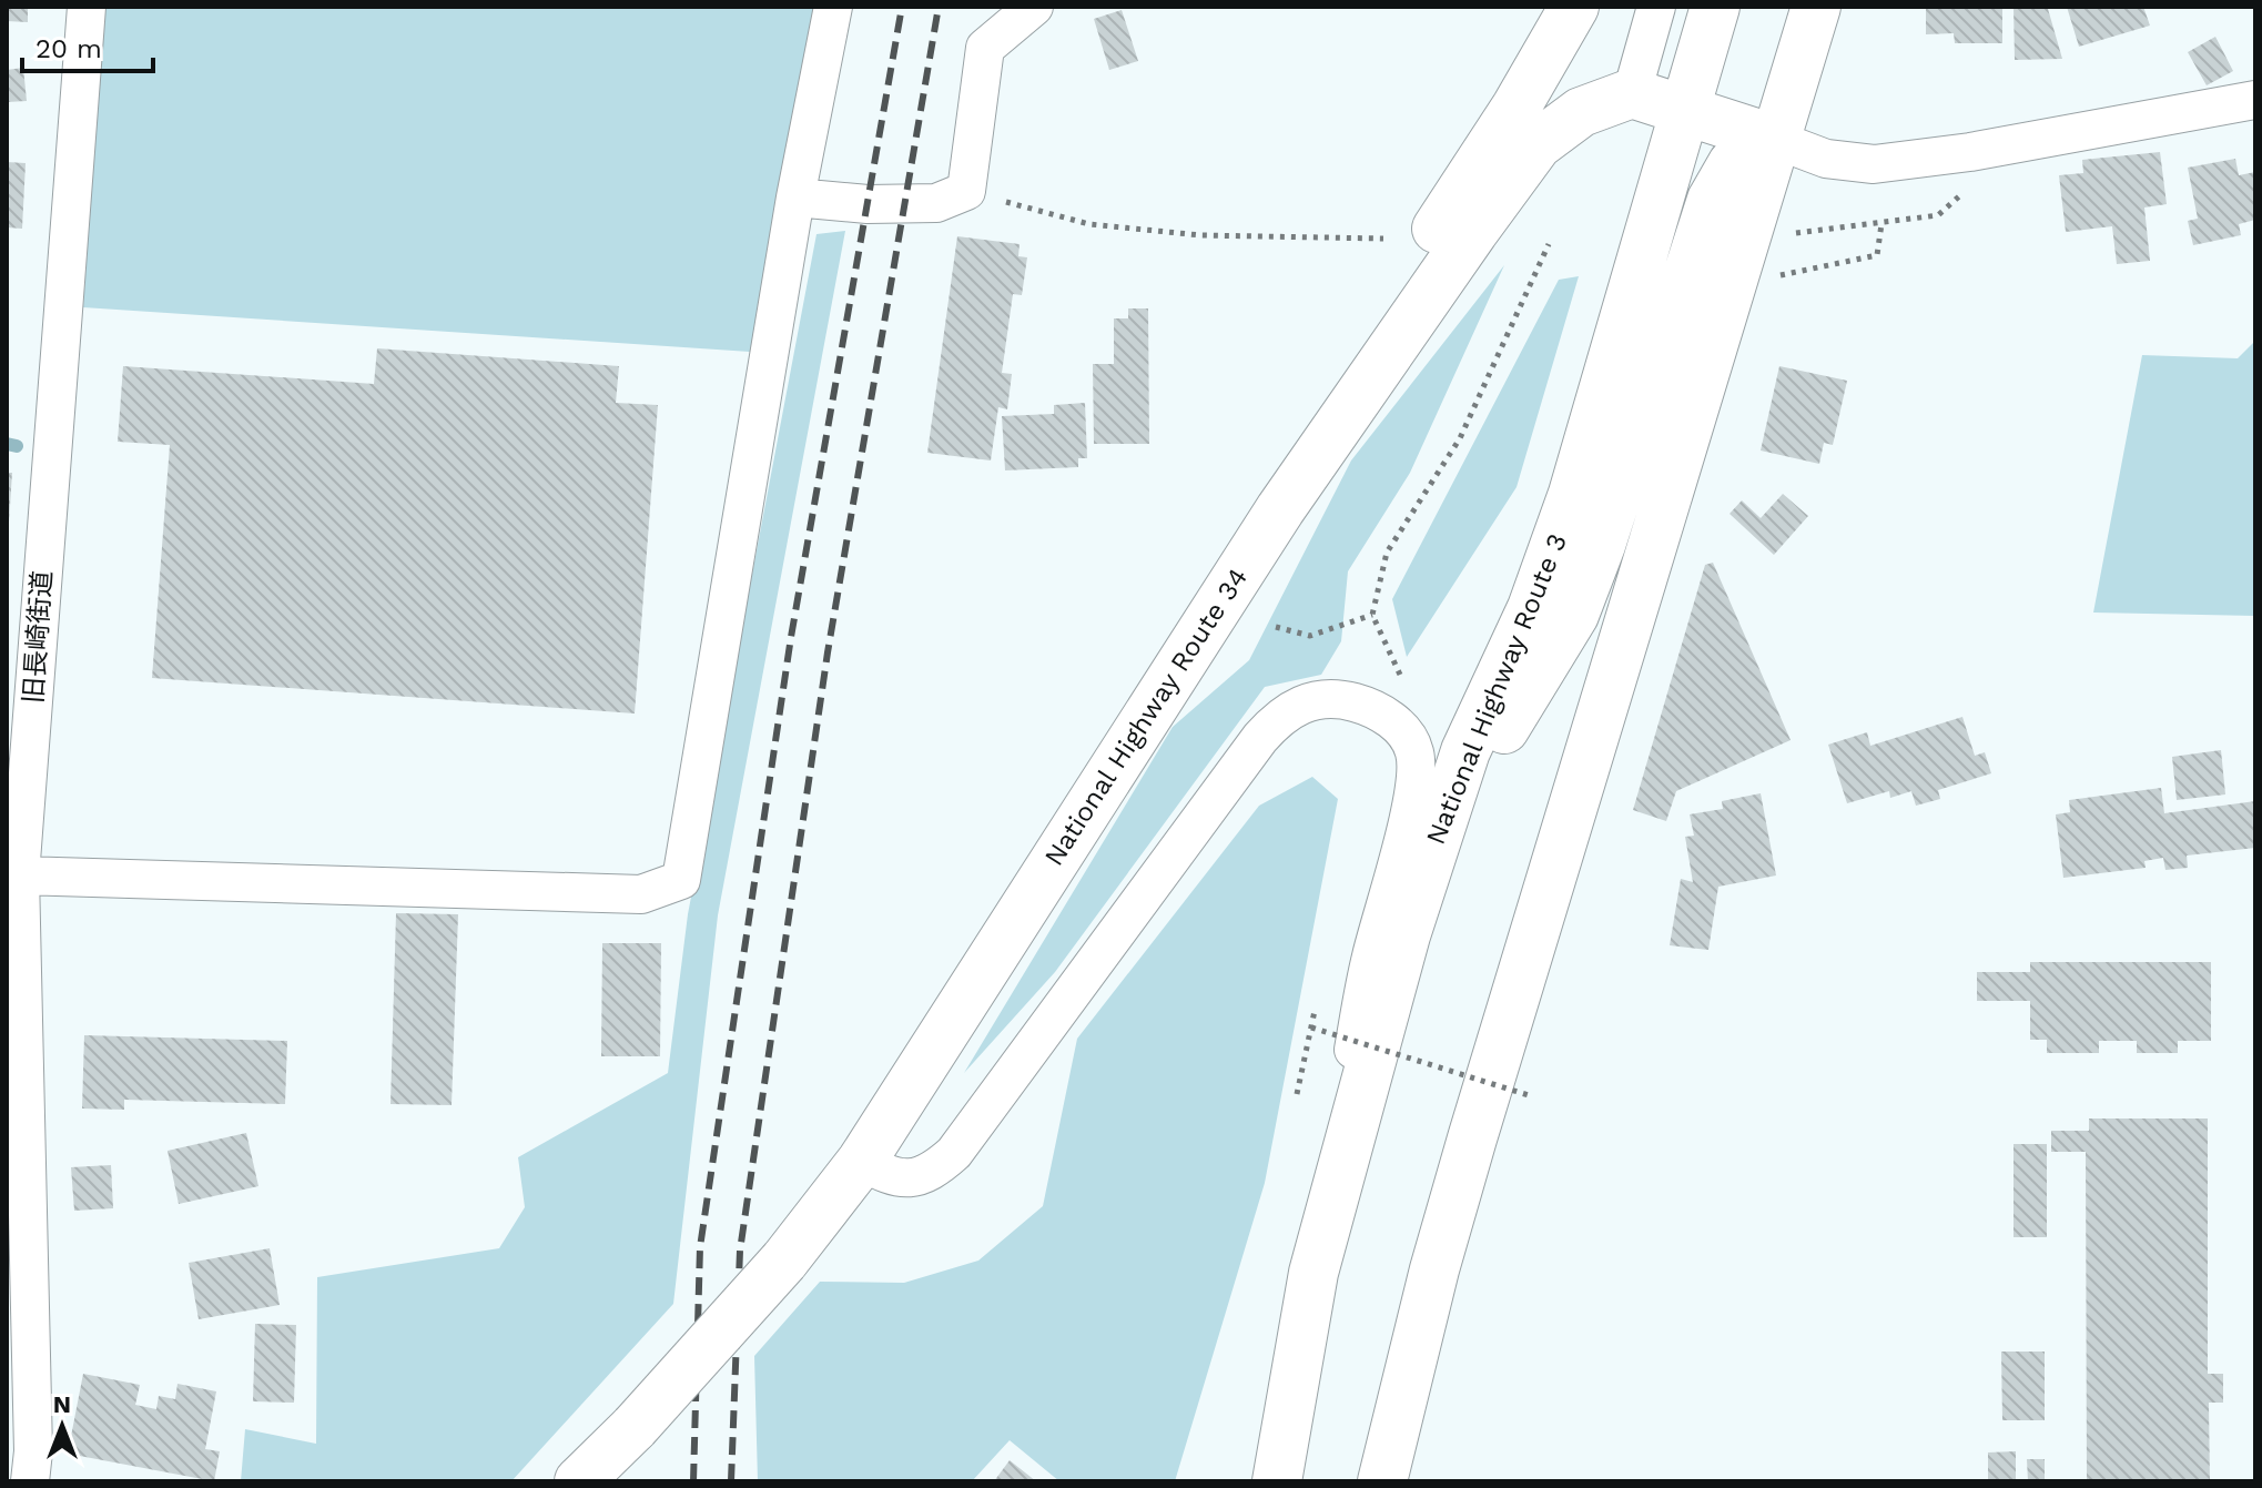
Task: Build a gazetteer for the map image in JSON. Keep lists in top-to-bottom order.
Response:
{
  "streets": {
    "highway": ["National Highway Route 3", "National Highway Route 34"],
    "street": ["旧長崎街道"]
  },
  "scale_bar": "20 m",
  "north": "top"
}
